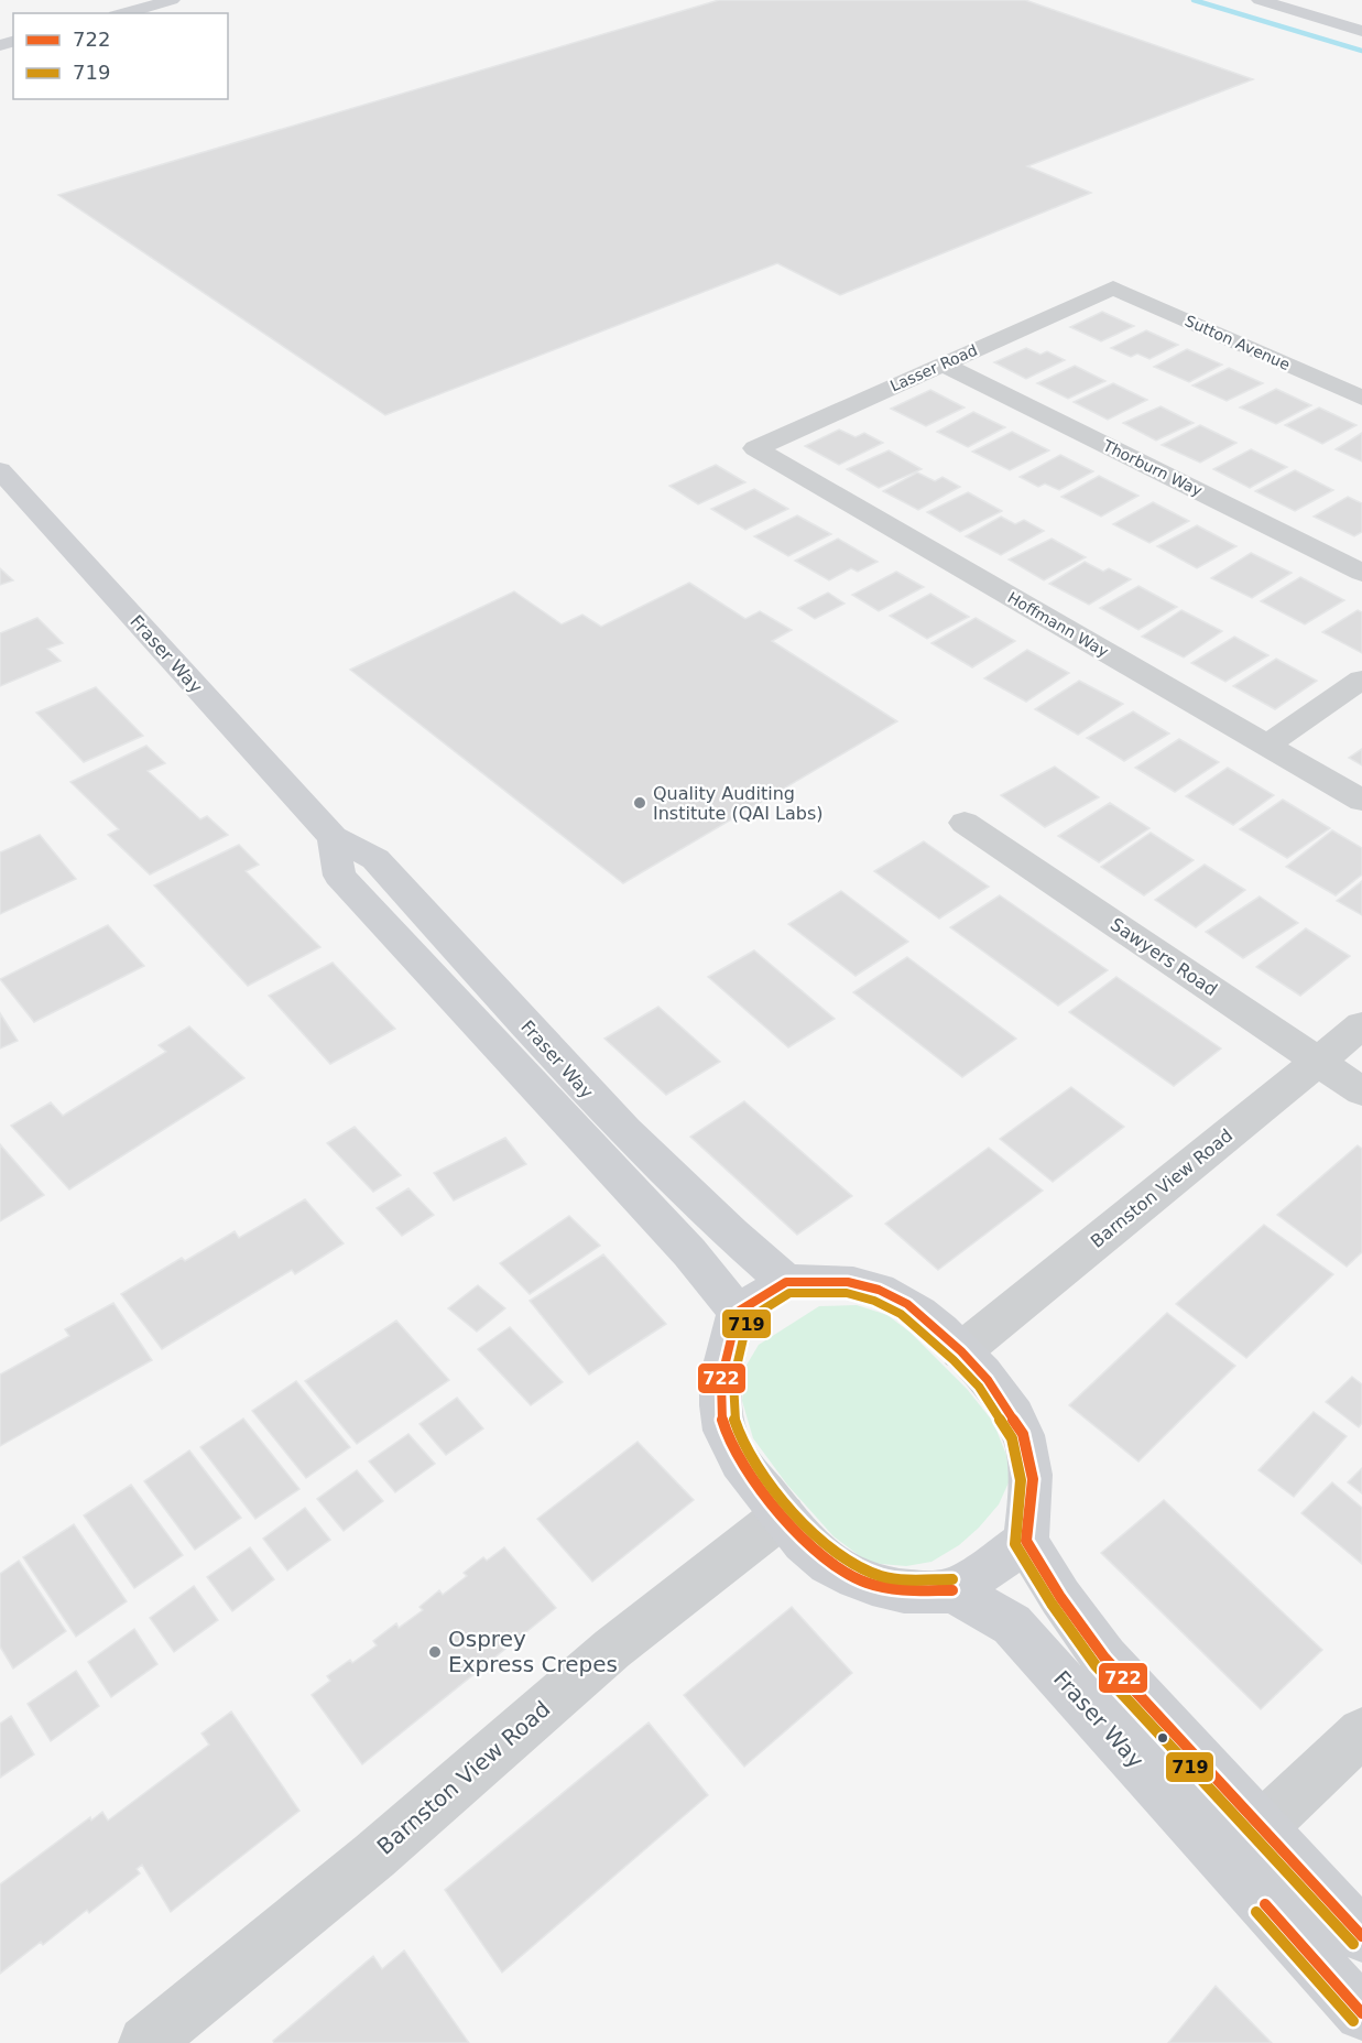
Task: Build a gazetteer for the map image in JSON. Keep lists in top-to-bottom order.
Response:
{
  "streets": {
    "street": [
      "Sutton Avenue",
      "Lasser Road",
      "Thorburn Way",
      "Hoffmann Way",
      "Fraser Way",
      "Sawyers Road",
      "Barnston View Road"
    ]
  },
  "crossings": [
    ["Sutton Avenue", "Lasser Road"],
    ["Lasser Road", "Thorburn Way"],
    ["Lasser Road", "Hoffmann Way"],
    ["Sawyers Road", "Barnston View Road"]
  ],
  "places": ["Quality Auditing Institute (QAI Labs)", "Osprey Express Crepes"],
  "lines": ["transit line 722", "transit line 719"],
  "legend": ["722", "719"]
}
